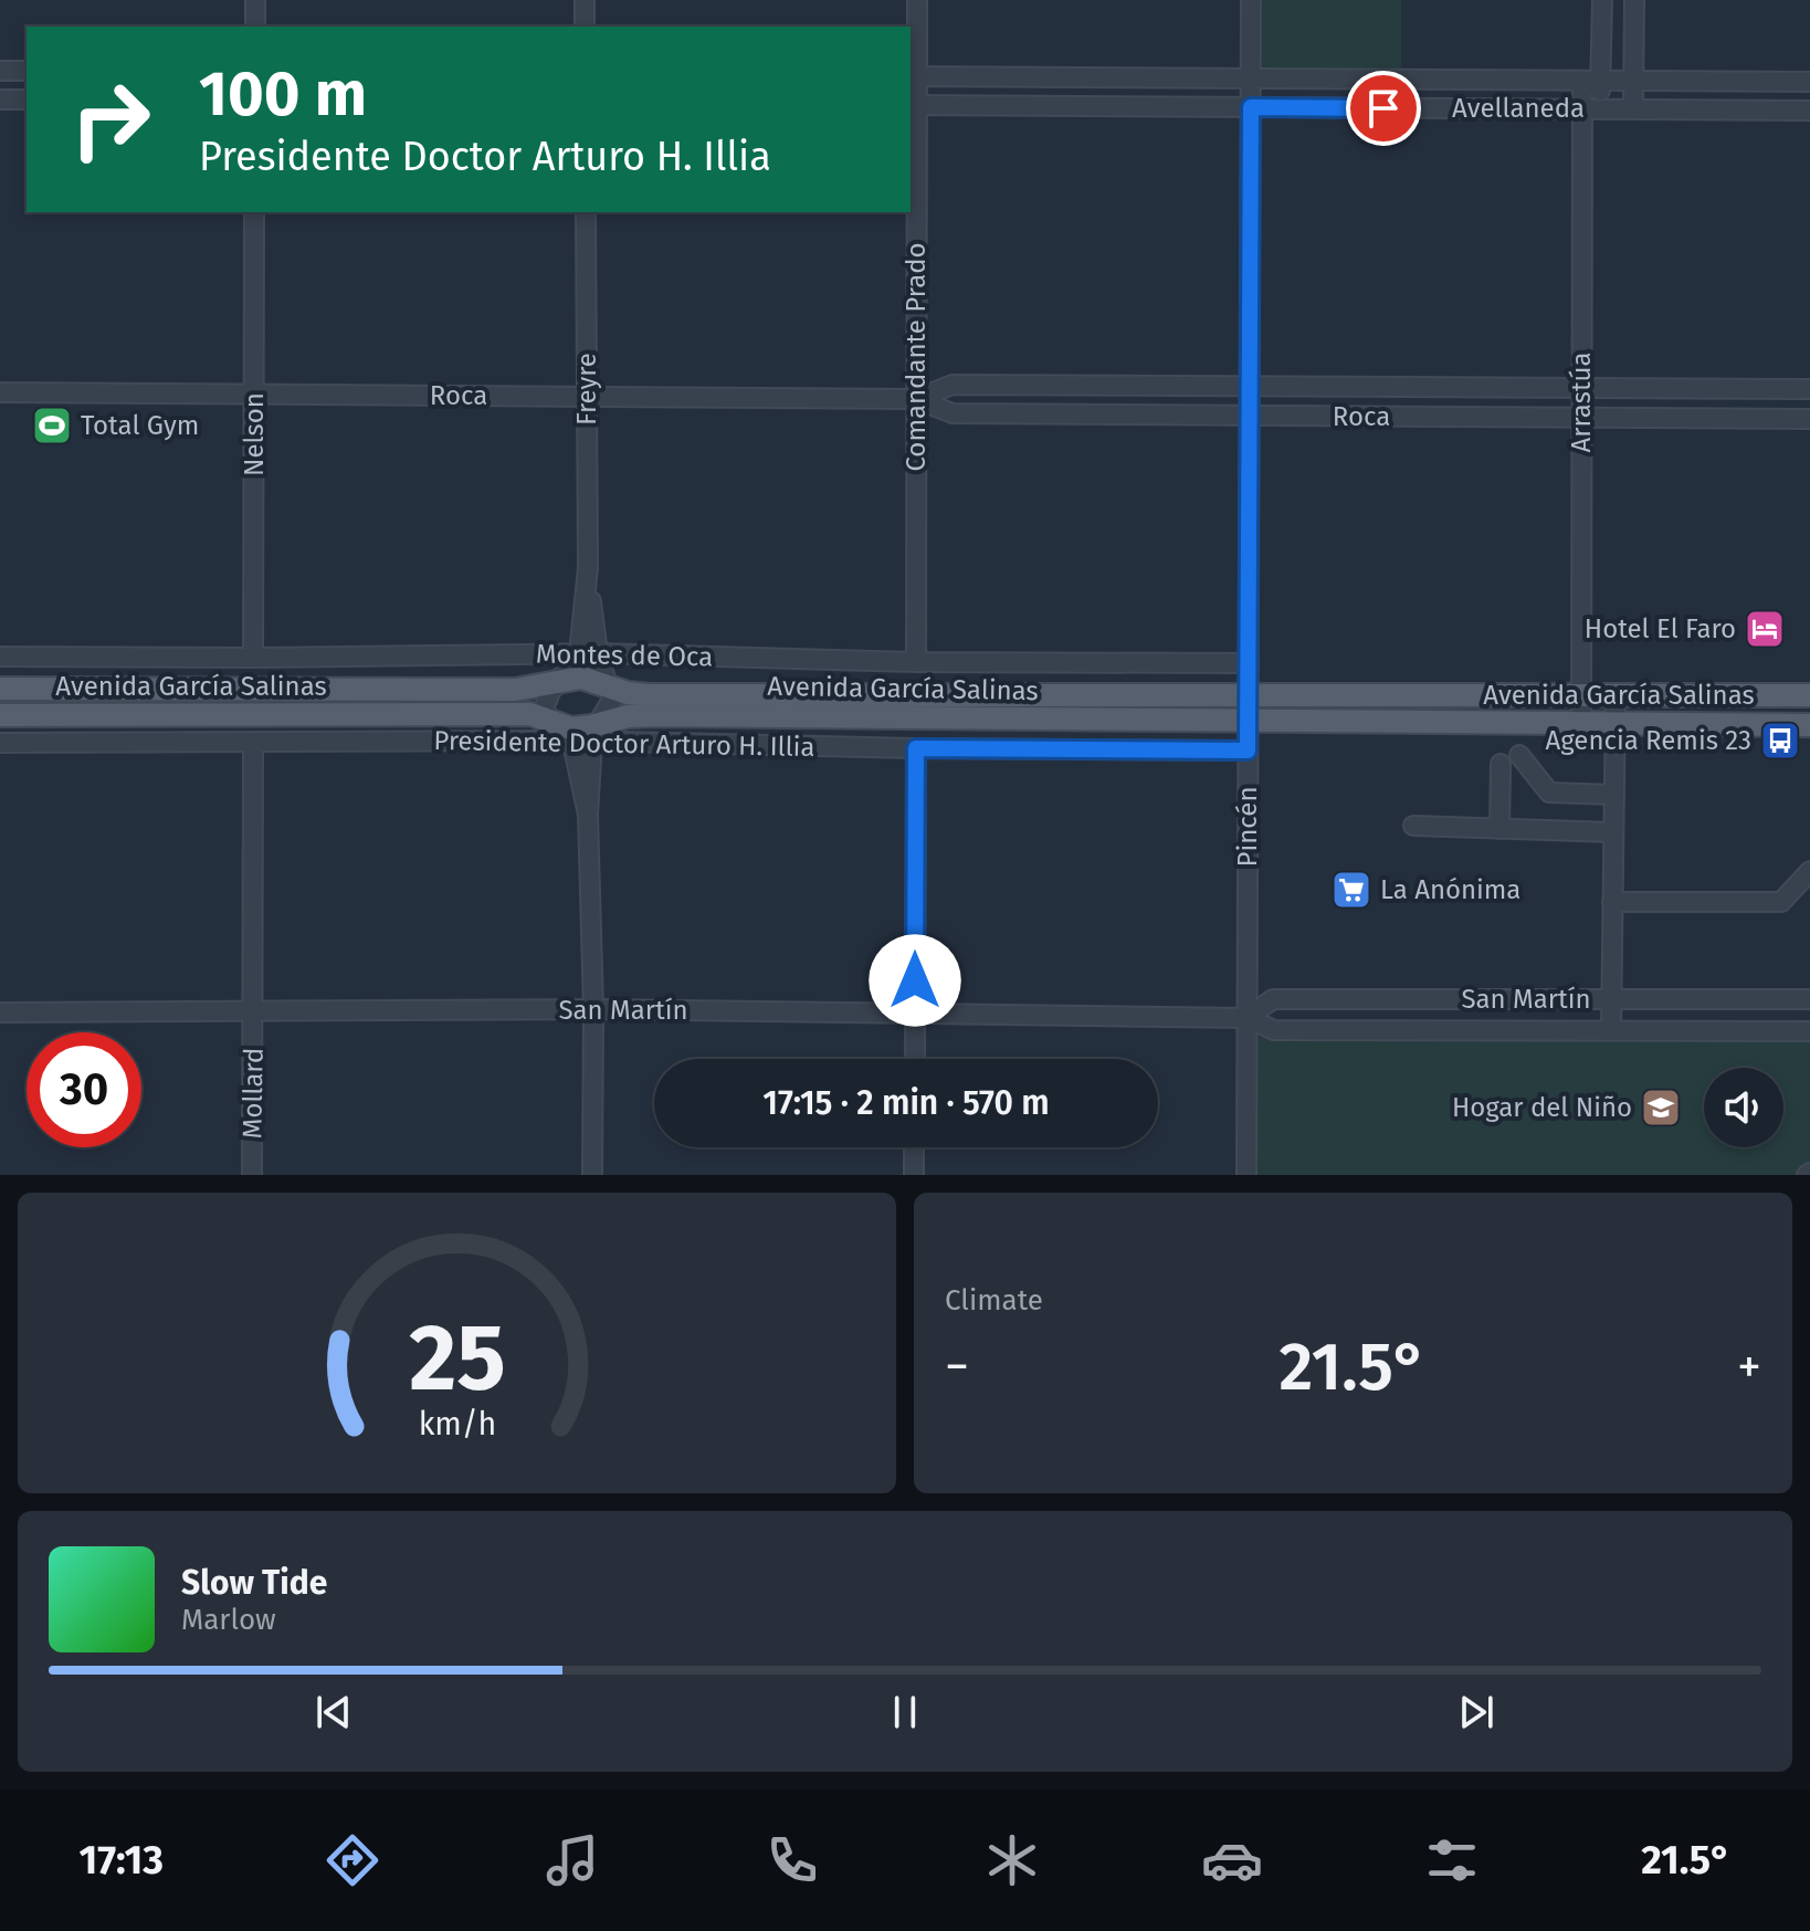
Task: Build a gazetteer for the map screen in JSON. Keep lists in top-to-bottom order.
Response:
{
  "streets": {
    "main road": ["Avenida García Salinas"],
    "street": [
      "Avellaneda",
      "Comandante Prado",
      "Freyre",
      "Roca",
      "Arrastúa",
      "Nelson",
      "Montes de Oca",
      "Presidente Doctor Arturo H. Illia",
      "Pincén",
      "San Martín",
      "Mollard"
    ]
  },
  "crossings": [
    ["Avellaneda", "Comandante Prado"],
    ["Avellaneda", "Arrastúa"],
    ["Avellaneda", "Pincén"],
    ["Comandante Prado", "Roca"],
    ["Comandante Prado", "Montes de Oca"],
    ["Freyre", "Roca"],
    ["Freyre", "Montes de Oca"],
    ["Freyre", "Avenida García Salinas"],
    ["Freyre", "Presidente Doctor Arturo H. Illia"],
    ["Roca", "Arrastúa"],
    ["Roca", "Nelson"],
    ["Roca", "Pincén"],
    ["Arrastúa", "Avenida García Salinas"],
    ["Nelson", "Montes de Oca"],
    ["Montes de Oca", "Pincén"],
    ["Avenida García Salinas", "Presidente Doctor Arturo H. Illia"],
    ["Avenida García Salinas", "Pincén"],
    ["Presidente Doctor Arturo H. Illia", "Pincén"],
    ["Pincén", "San Martín"],
    ["San Martín", "Mollard"]
  ],
  "places": {
    "sports": ["Total Gym"],
    "hotel": ["Hotel El Faro"],
    "bus stop": ["Agencia Remis 23"],
    "supermarket": ["La Anónima"],
    "school or university": ["Hogar del Niño"]
  },
  "page": {
    "turn": ["100 m", "Presidente Doctor Arturo H. Illia"],
    "limit": "30",
    "trip": "17:15 · 2 min · 570 m",
    "tile": "Climate",
    "heat": ["−", "21.5°", "+"],
    "song": ["Slow Tide", "Marlow"],
    "tabs": ["17:13", "21.5°"],
    "gauge": ["25", "km/h"]
  }
}
